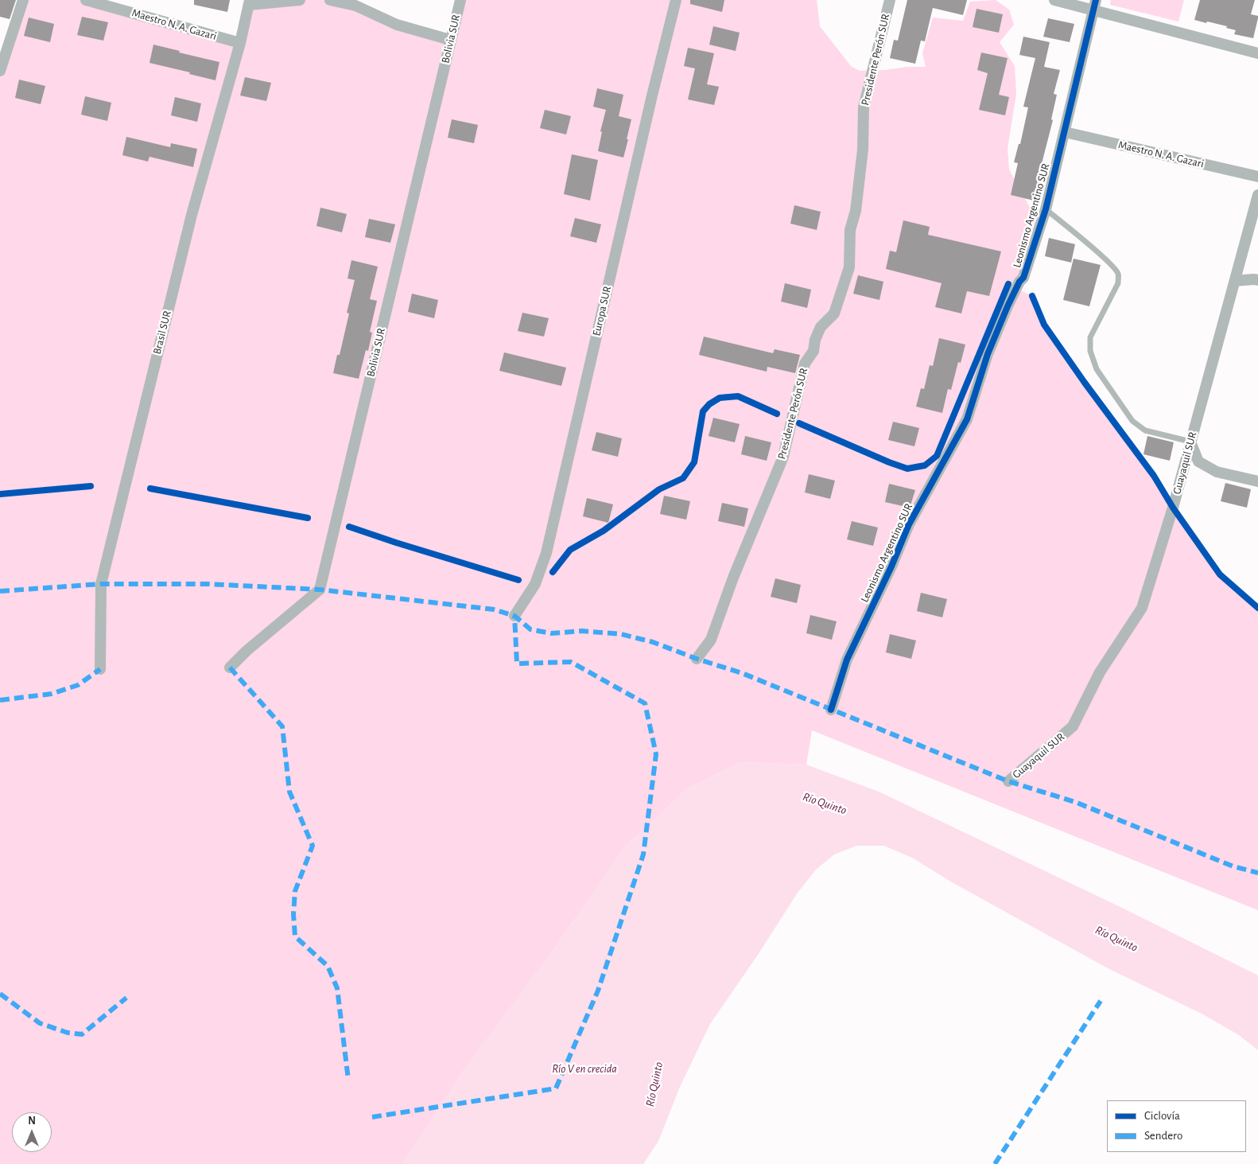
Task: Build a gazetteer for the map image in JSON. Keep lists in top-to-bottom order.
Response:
{
  "streets": {
    "street": [
      "Maestro N. A. Gazari",
      "Bolivia SUR",
      "Presidente Perón SUR",
      "Leonismo Argentino SUR",
      "Europa SUR",
      "Brasil SUR",
      "Guayaquil SUR"
    ]
  },
  "crossings": [
    ["Maestro N. A. Gazari", "Leonismo Argentino SUR"],
    ["Maestro N. A. Gazari", "Brasil SUR"]
  ],
  "water": ["Río Quinto", "Río V en crecida"],
  "legend": ["Ciclovía", "Sendero"],
  "north": "top"
}
